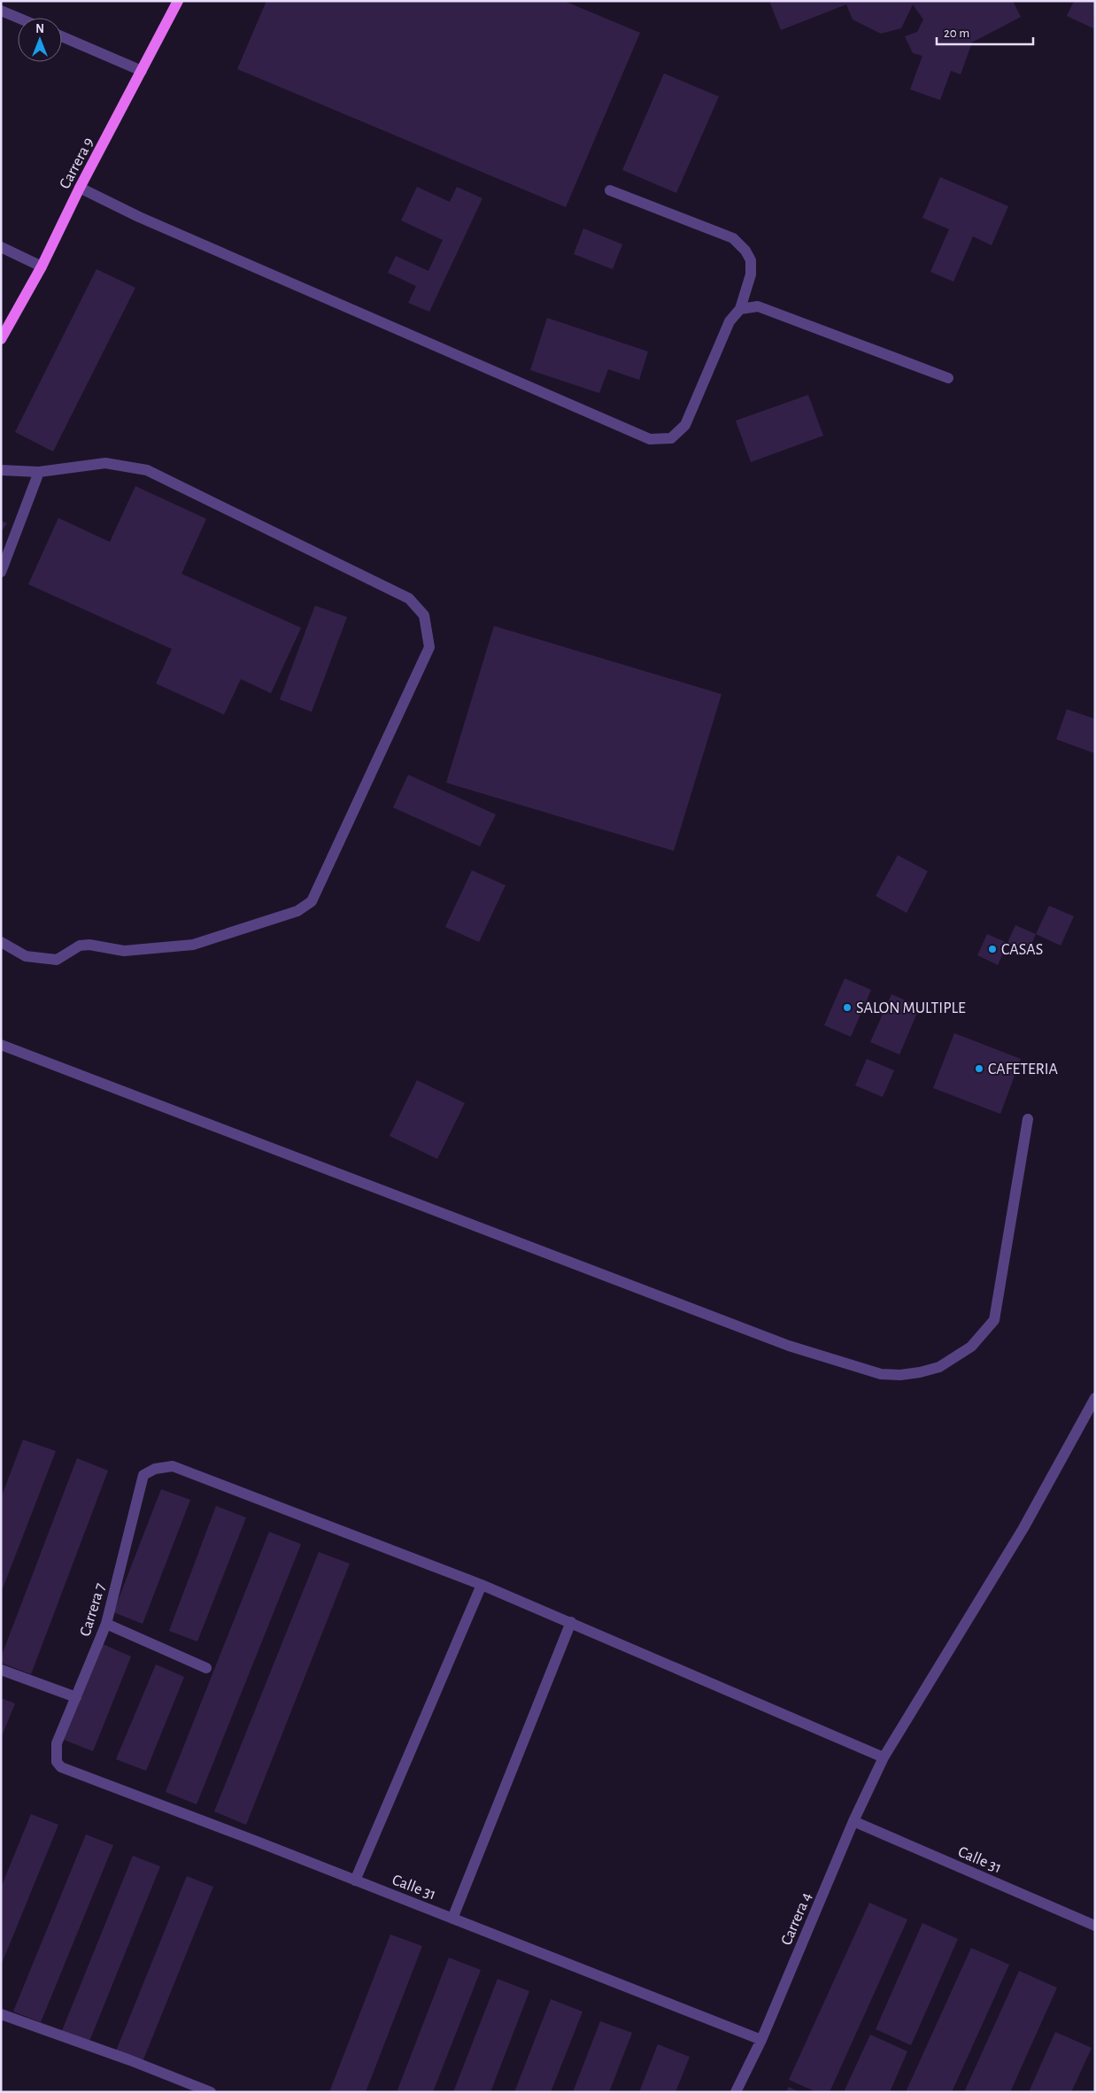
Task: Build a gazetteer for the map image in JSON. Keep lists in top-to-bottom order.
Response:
{
  "streets": {
    "main road": ["Carrera 9"],
    "street": ["Carrera 7", "Calle 31", "Carrera 4"]
  },
  "crossings": [
    ["Carrera 7", "Calle 31"],
    ["Calle 31", "Carrera 4"]
  ],
  "places": ["CASAS", "SALON MULTIPLE", "CAFETERIA"],
  "scale_bar": "20 m",
  "north": "top"
}
